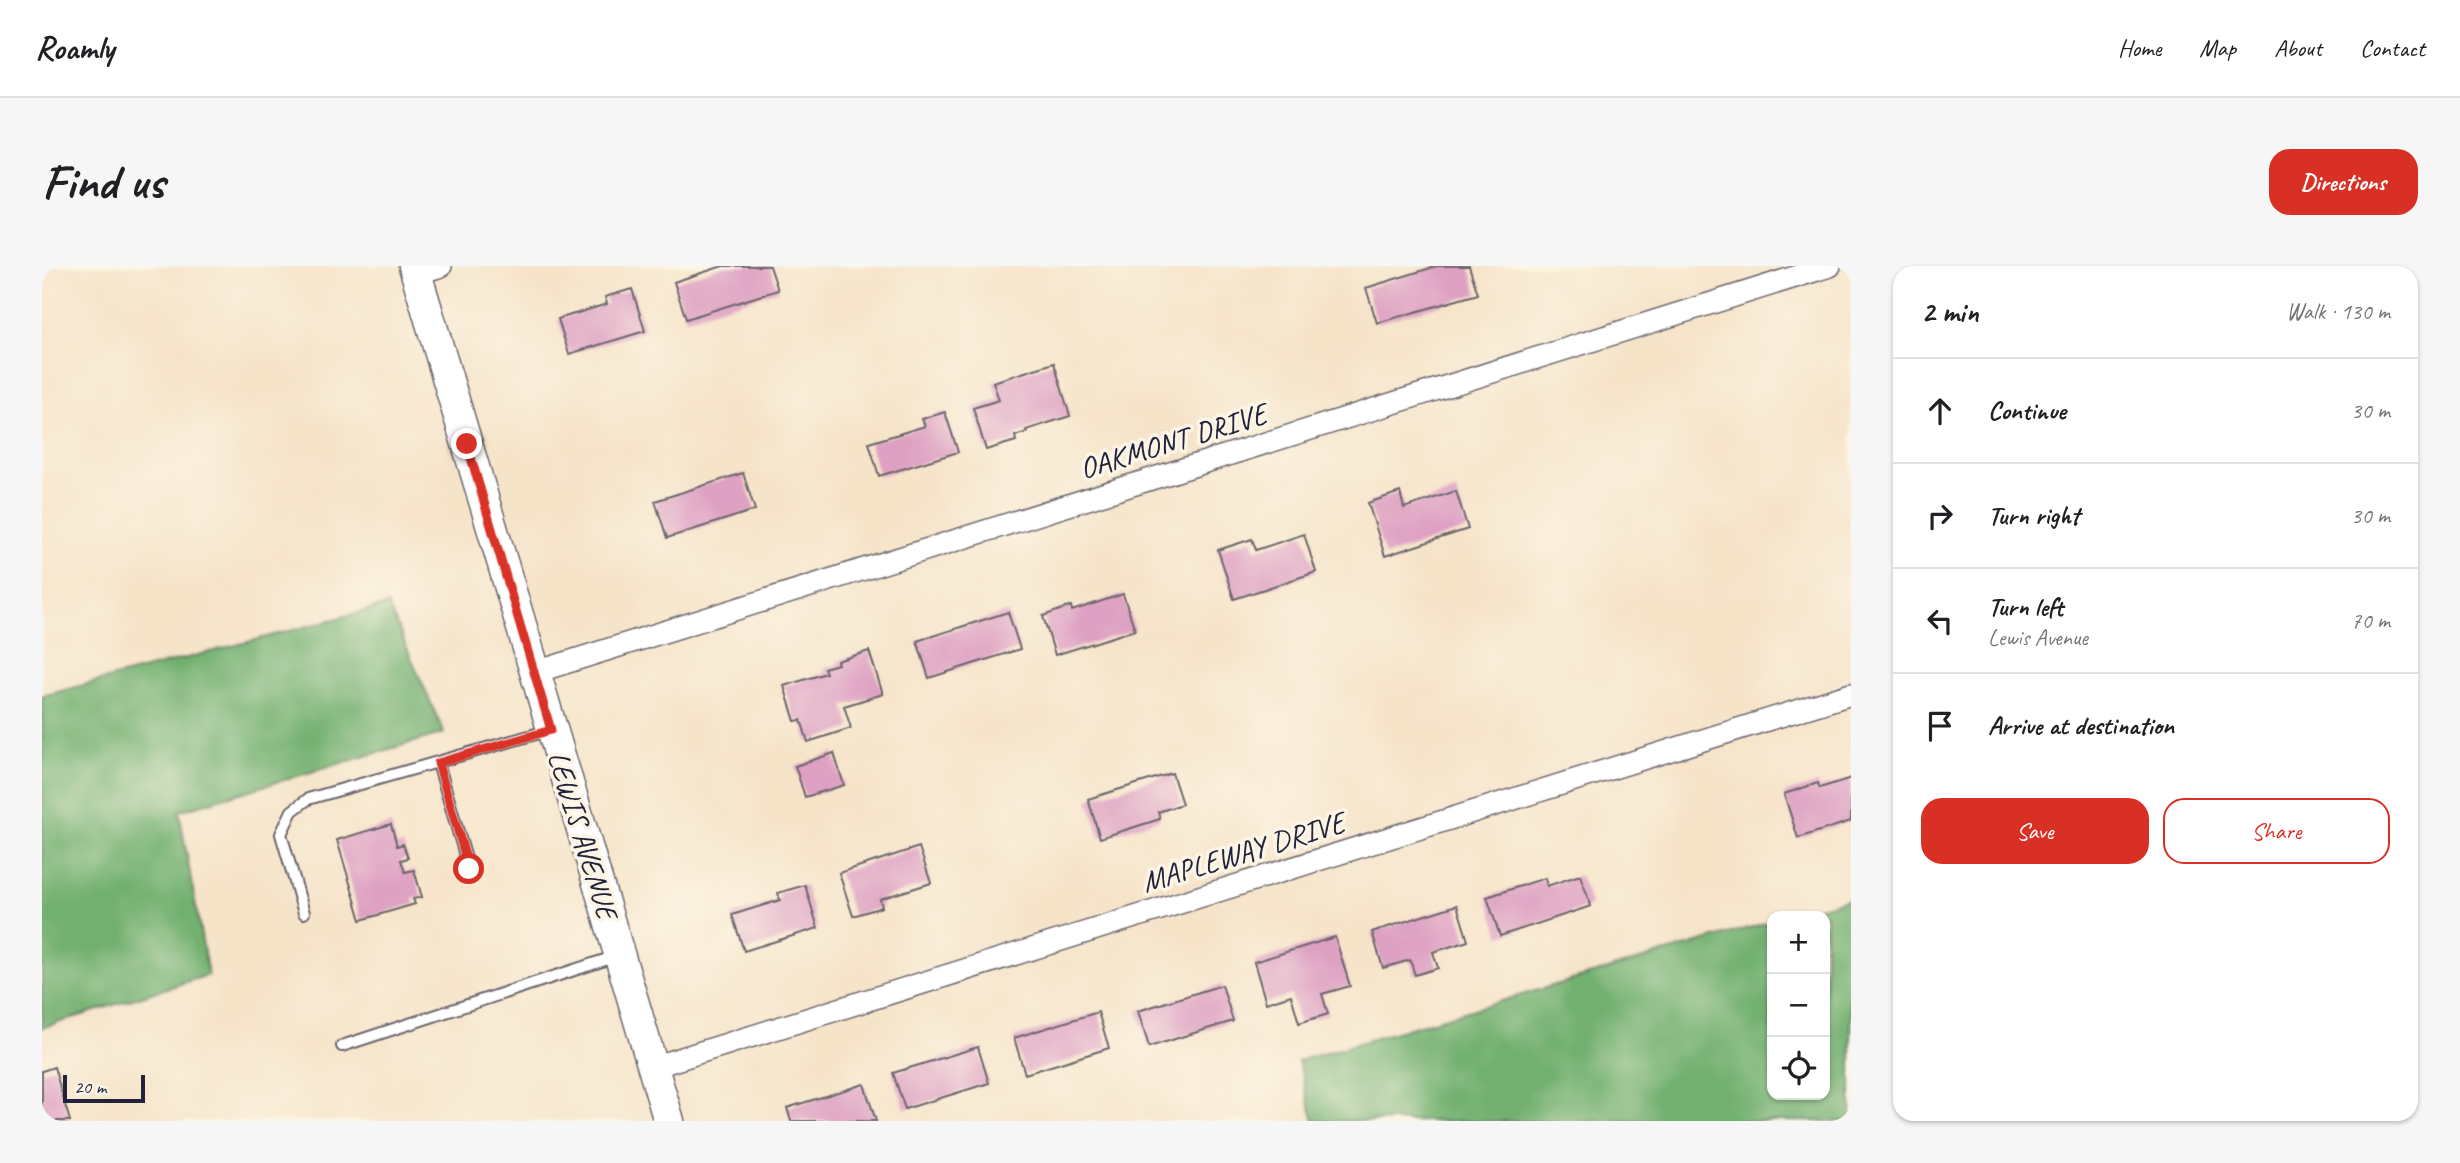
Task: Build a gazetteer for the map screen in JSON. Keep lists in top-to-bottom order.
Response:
{
  "streets": {
    "main road": ["LEWIS AVENUE"],
    "street": ["OAKMONT DRIVE", "MAPLEWAY DRIVE"]
  },
  "crossings": [
    ["OAKMONT DRIVE", "LEWIS AVENUE"],
    ["LEWIS AVENUE", "MAPLEWAY DRIVE"]
  ],
  "scale_bar": "20 m",
  "page": {
    "header": "Roamly",
    "nav": [
      "Home",
      "Map",
      "About",
      "Contact"
    ],
    "buttons": [
      "Directions",
      ["Save", "Share"]
    ],
    "title": "Find us",
    "heading": ["2 min", "Walk · 130 m"],
    "list": [
      ["Continue", "30 m"],
      ["Turn right", "30 m"],
      ["Turn left", "Lewis Avenue", "70 m"],
      "Arrive at destination"
    ],
    "map_buttons": ["+", "−"],
    "scale": "20 m"
  }
}
